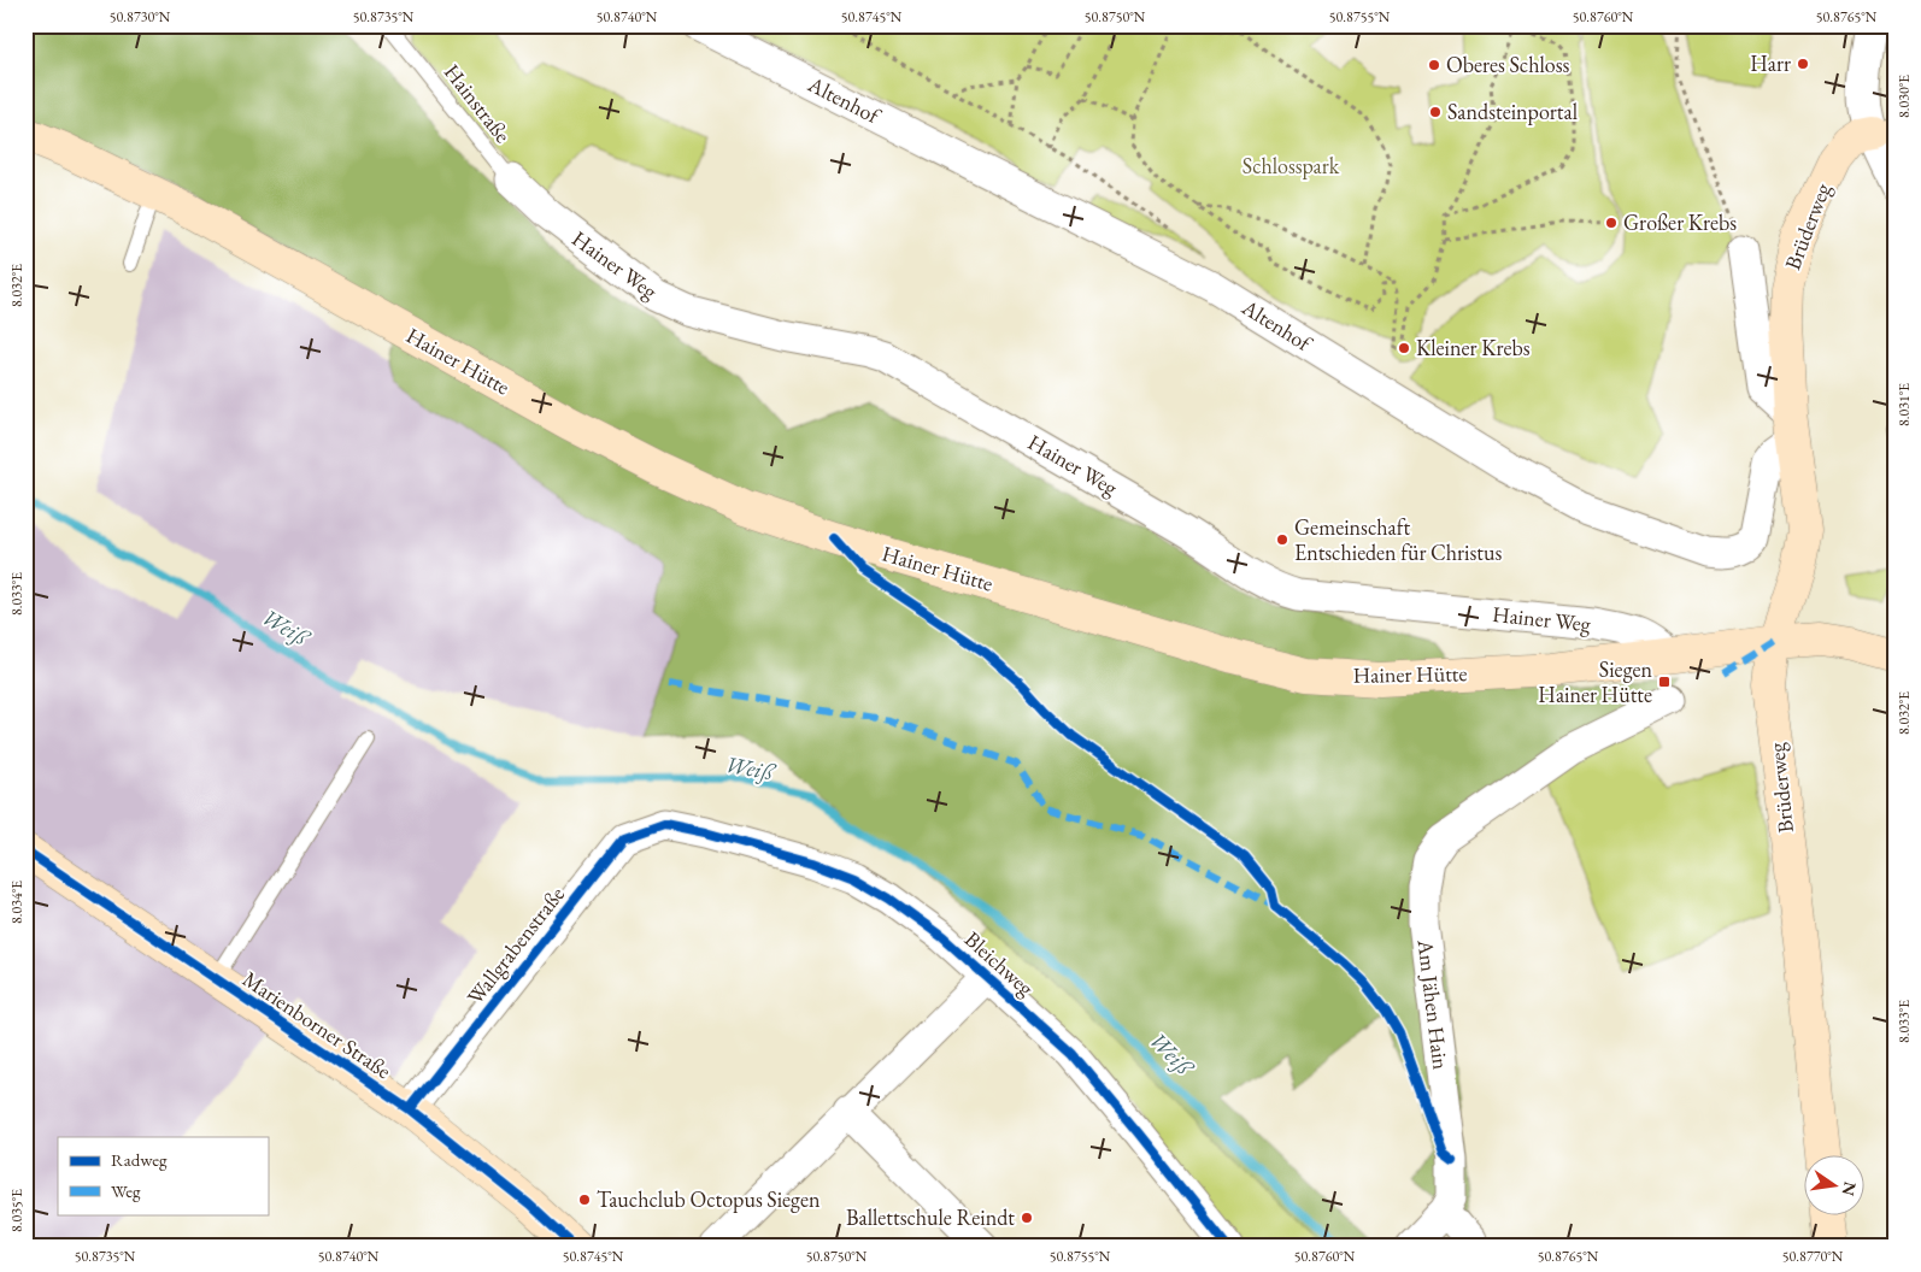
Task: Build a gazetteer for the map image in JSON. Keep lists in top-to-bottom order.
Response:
{
  "streets": {
    "street": [
      "Altenhof",
      "Brüderweg",
      "Hainer Weg",
      "Hainer Hütte",
      "Wallgrabenstraße",
      "Bleichweg",
      "Am Jähen Hain",
      "Marienborner Straße"
    ],
    "lane": ["Hainstraße"]
  },
  "crossings": [
    ["Altenhof", "Brüderweg"],
    ["Hainstraße", "Hainer Weg"],
    ["Brüderweg", "Hainer Hütte"],
    ["Hainer Weg", "Hainer Hütte"],
    ["Wallgrabenstraße", "Bleichweg"],
    ["Wallgrabenstraße", "Marienborner Straße"]
  ],
  "water": ["Weiß"],
  "parks": ["Schlosspark"],
  "places": {
    "other": [
      "Harr",
      "Oberes Schloss",
      "Sandsteinportal",
      "Großer Krebs",
      "Kleiner Krebs",
      "Gemeinschaft Entschieden für Christus",
      "Tauchclub Octopus Siegen",
      "Ballettschule Reindt"
    ],
    "transit": ["Siegen Hainer Hütte"]
  },
  "legend": ["Radweg", "Weg"],
  "north": "right",
  "coordinates": [
    "50.8730°N",
    "50.8735°N",
    "50.8740°N",
    "50.8745°N",
    "50.8750°N",
    "50.8755°N",
    "50.8760°N",
    "50.8765°N",
    "8.030°E",
    "8.032°E",
    "8.031°E",
    "8.033°E",
    "8.034°E",
    "8.035°E",
    "50.8770°N"
  ]
}
